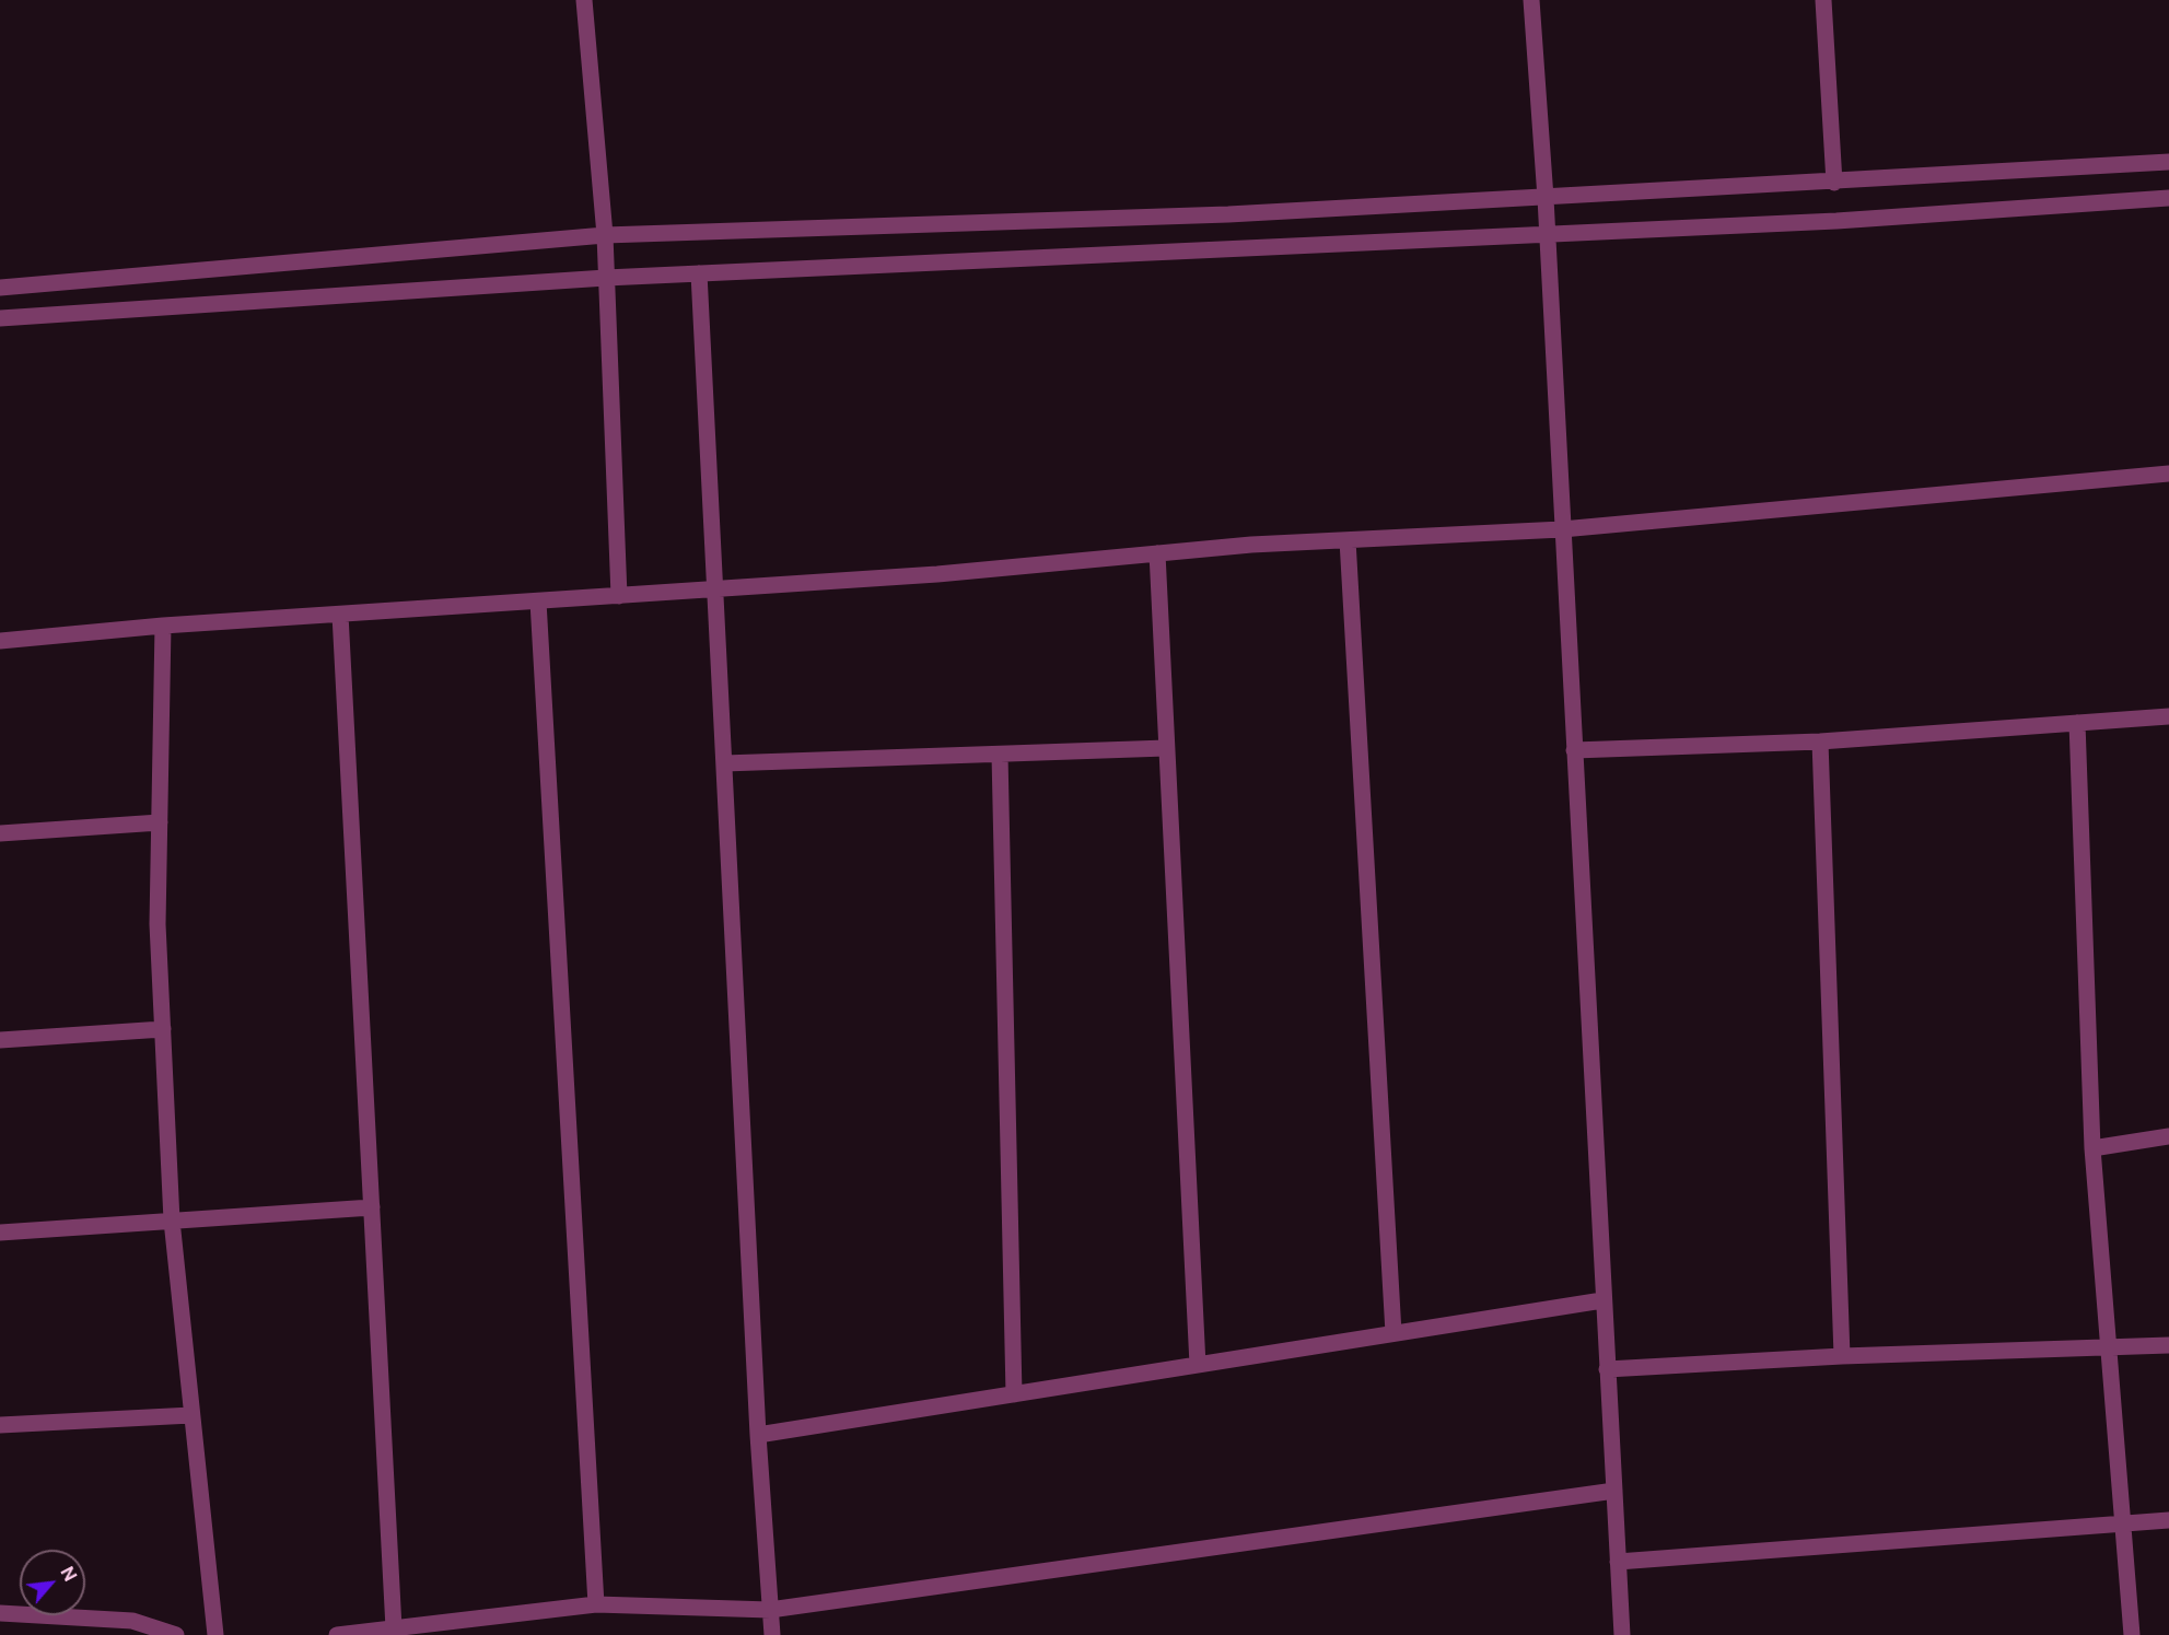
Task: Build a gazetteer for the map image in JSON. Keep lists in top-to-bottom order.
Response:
{
  "north": "top right"
}
